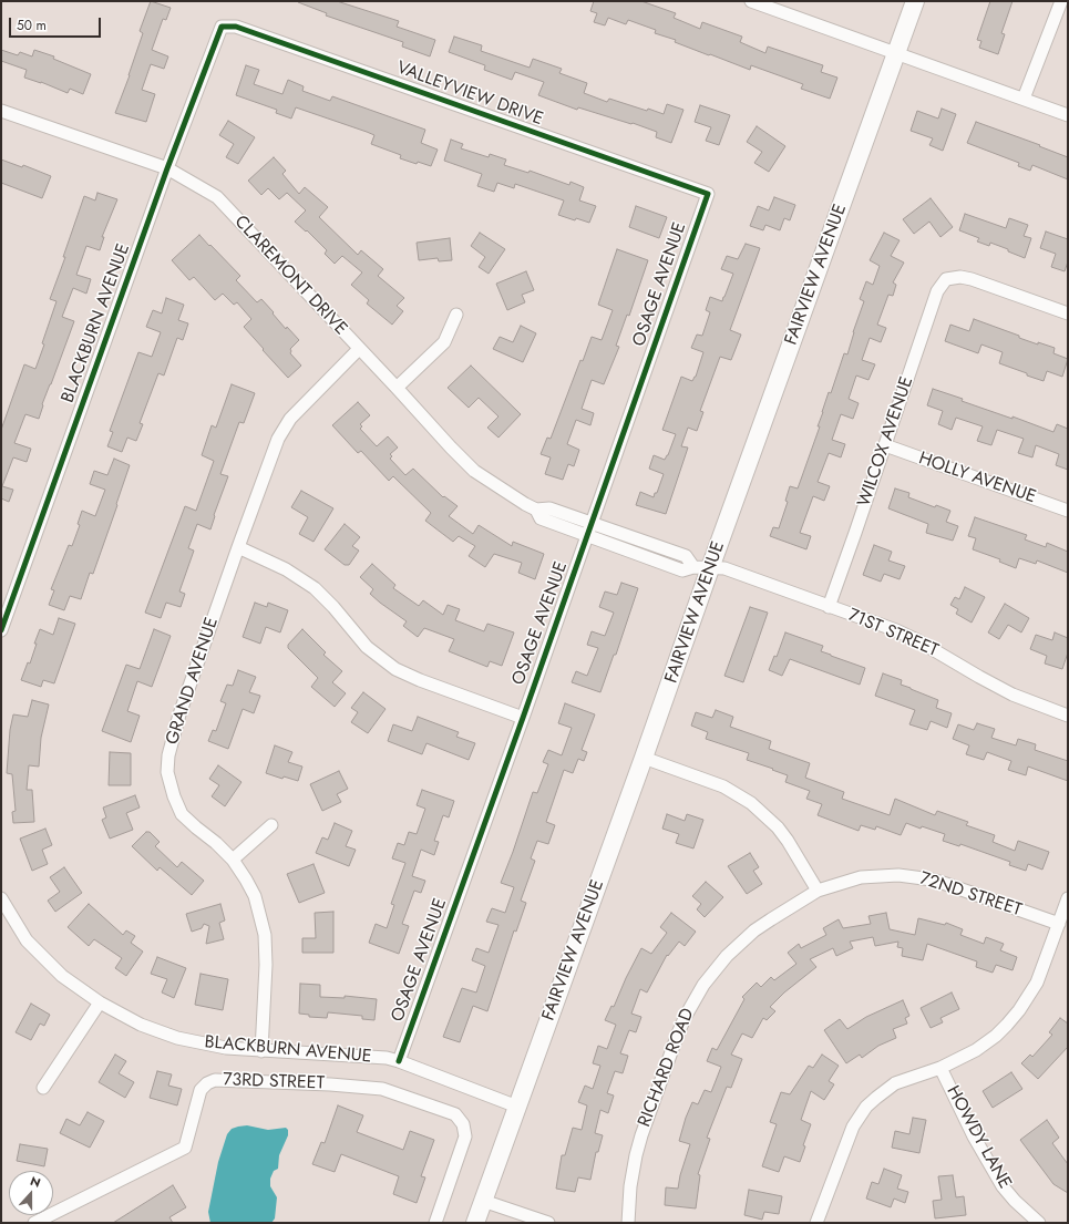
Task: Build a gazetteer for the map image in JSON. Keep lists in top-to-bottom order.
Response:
{
  "streets": {
    "street": [
      "VALLEYVIEW DRIVE",
      "FAIRVIEW AVENUE",
      "CLAREMONT DRIVE",
      "OSAGE AVENUE",
      "BLACKBURN AVENUE",
      "WILCOX AVENUE",
      "HOLLY AVENUE",
      "71ST STREET",
      "GRAND AVENUE",
      "72ND STREET",
      "RICHARD ROAD",
      "73RD STREET",
      "HOWDY LANE"
    ]
  },
  "crossings": [
    ["VALLEYVIEW DRIVE", "OSAGE AVENUE"],
    ["VALLEYVIEW DRIVE", "BLACKBURN AVENUE"],
    ["FAIRVIEW AVENUE", "CLAREMONT DRIVE"],
    ["FAIRVIEW AVENUE", "BLACKBURN AVENUE"],
    ["FAIRVIEW AVENUE", "71ST STREET"],
    ["CLAREMONT DRIVE", "OSAGE AVENUE"],
    ["CLAREMONT DRIVE", "BLACKBURN AVENUE"],
    ["CLAREMONT DRIVE", "71ST STREET"],
    ["CLAREMONT DRIVE", "GRAND AVENUE"],
    ["OSAGE AVENUE", "BLACKBURN AVENUE"],
    ["BLACKBURN AVENUE", "GRAND AVENUE"],
    ["WILCOX AVENUE", "HOLLY AVENUE"],
    ["WILCOX AVENUE", "71ST STREET"],
    ["72ND STREET", "RICHARD ROAD"]
  ],
  "scale_bar": "50 m",
  "north": "top"
}
